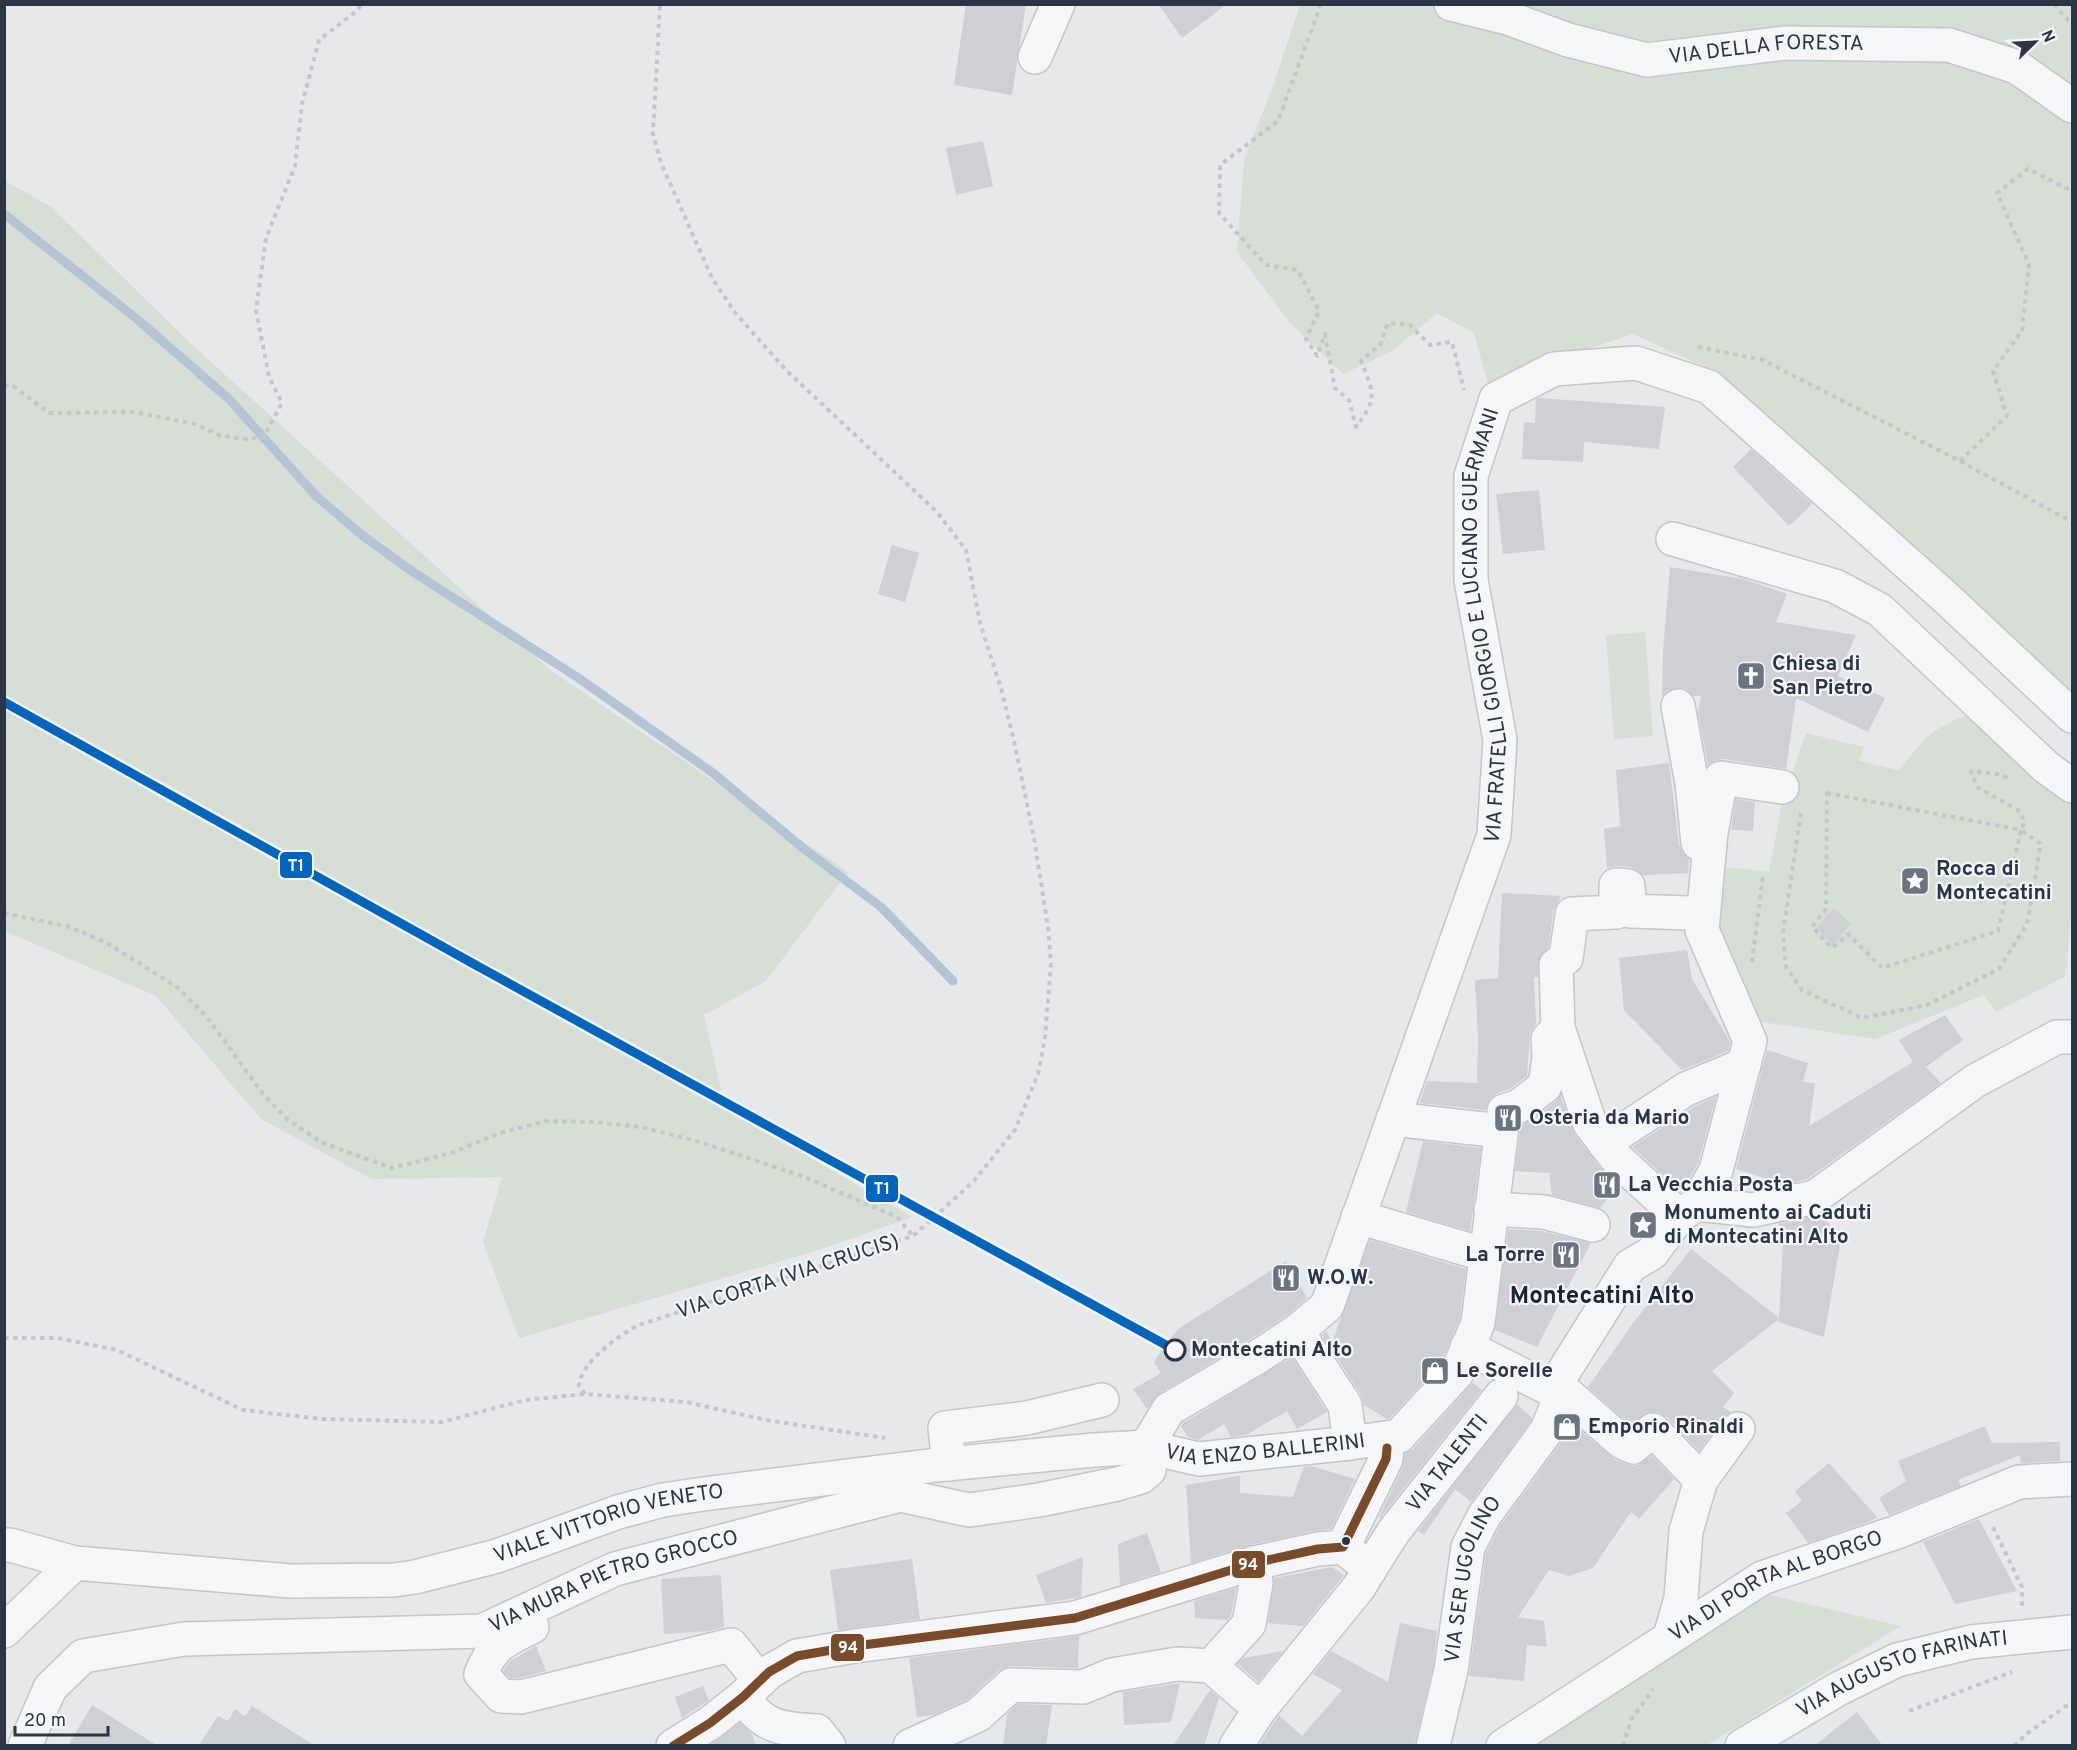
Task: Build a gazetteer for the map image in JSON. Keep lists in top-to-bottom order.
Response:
{
  "streets": {
    "street": [
      "VIA DELLA FORESTA",
      "VIA FRATELLI GIORGIO E LUCIANO GUERMANI",
      "VIA ENZO BALLERINI",
      "VIA TALENTI",
      "VIALE VITTORIO VENETO",
      "VIA SER UGOLINO",
      "VIA MURA PIETRO GROCCO",
      "VIA DI PORTA AL BORGO",
      "VIA AUGUSTO FARINATI"
    ],
    "path": ["VIA CORTA (VIA CRUCIS)"]
  },
  "crossings": [
    ["VIA FRATELLI GIORGIO E LUCIANO GUERMANI", "VIA ENZO BALLERINI"],
    ["VIA FRATELLI GIORGIO E LUCIANO GUERMANI", "VIALE VITTORIO VENETO"],
    ["VIA FRATELLI GIORGIO E LUCIANO GUERMANI", "VIA MURA PIETRO GROCCO"],
    ["VIA ENZO BALLERINI", "VIALE VITTORIO VENETO"],
    ["VIA ENZO BALLERINI", "VIA MURA PIETRO GROCCO"],
    ["VIALE VITTORIO VENETO", "VIA MURA PIETRO GROCCO"]
  ],
  "districts": ["Montecatini Alto"],
  "places": {
    "church": ["Chiesa di San Pietro"],
    "place": ["Rocca di Montecatini", "Monumento ai Caduti di Montecatini Alto"],
    "restaurant": [
      "Osteria da Mario",
      "La Vecchia Posta",
      "La Torre",
      "W.O.W."
    ],
    "other": ["Montecatini Alto"],
    "shop": ["Le Sorelle", "Emporio Rinaldi"]
  },
  "lines": ["transit line T1", "transit line 94"],
  "scale_bar": "20 m",
  "north": "top right"
}
